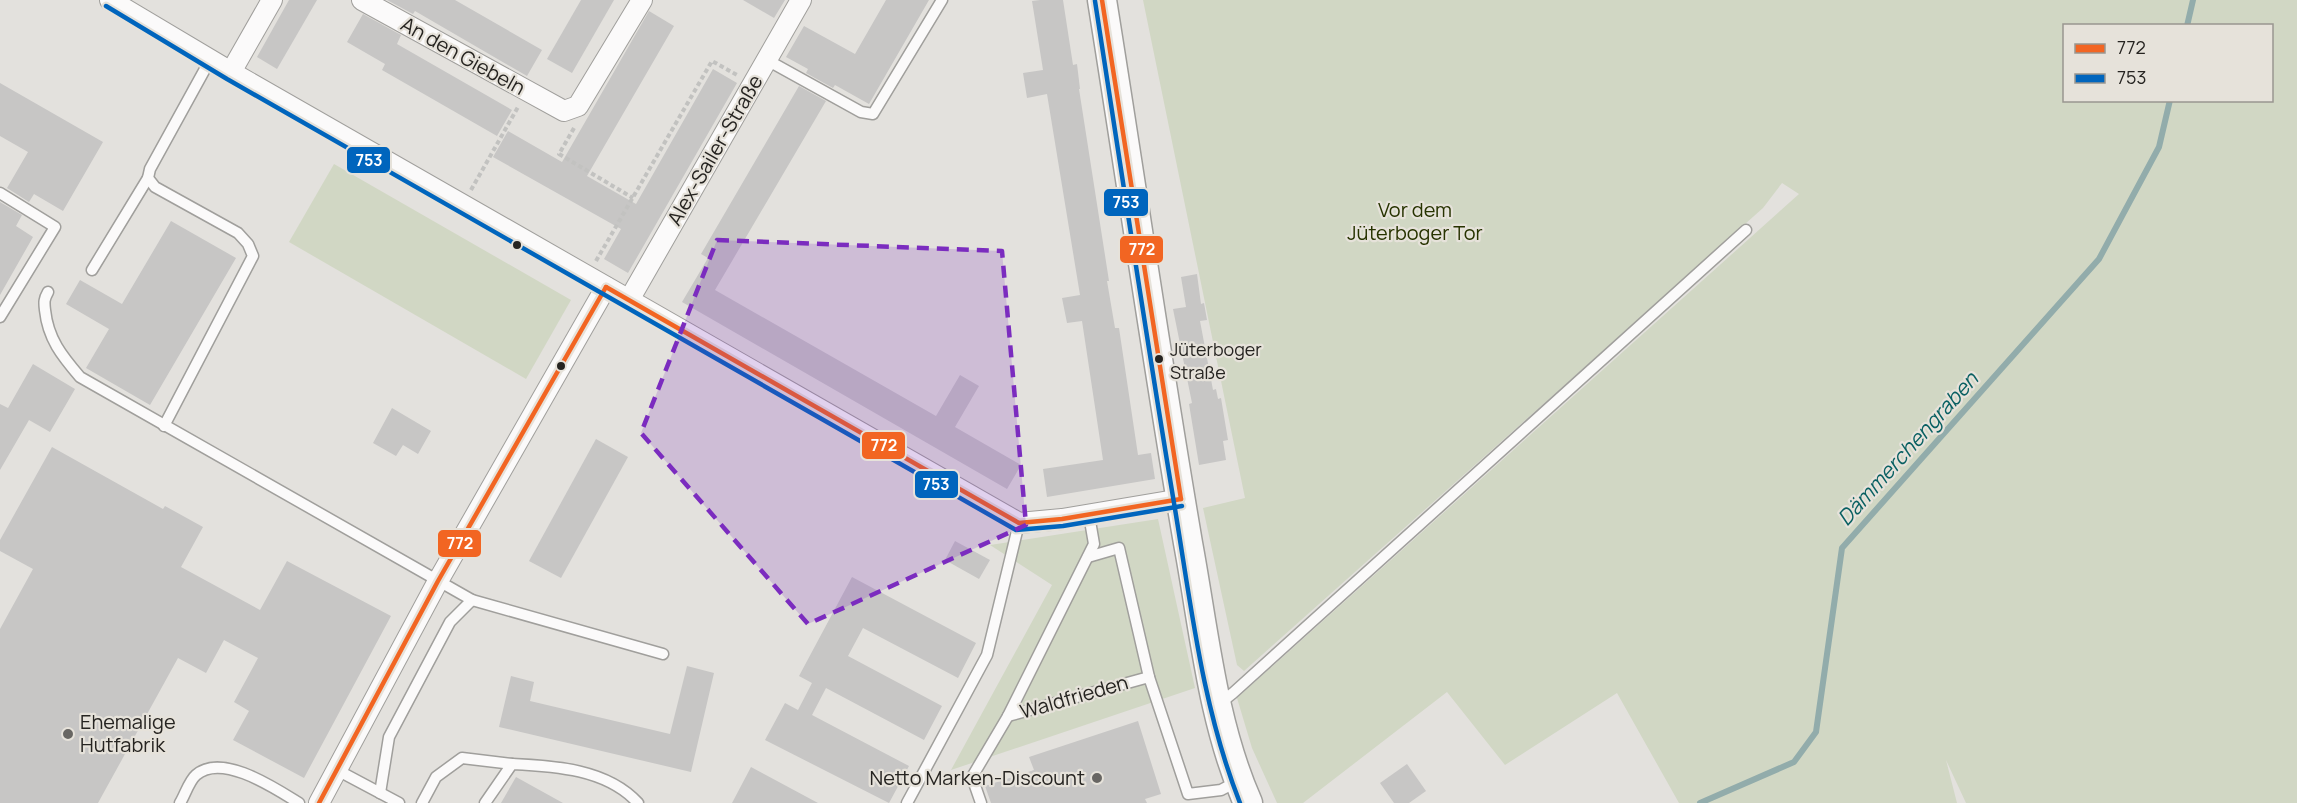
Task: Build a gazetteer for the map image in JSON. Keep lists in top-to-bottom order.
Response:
{
  "streets": {
    "street": ["An den Giebeln", "Alex-Sailer-Straße"],
    "lane": ["Waldfrieden"]
  },
  "water": ["Dämmerchengraben"],
  "parks": ["Vor dem Jüterboger Tor"],
  "places": ["Jüterboger Straße", "Ehemalige Hutfabrik", "Netto Marken-Discount"],
  "lines": ["transit line 772", "transit line 753"],
  "legend": ["772", "753"]
}
